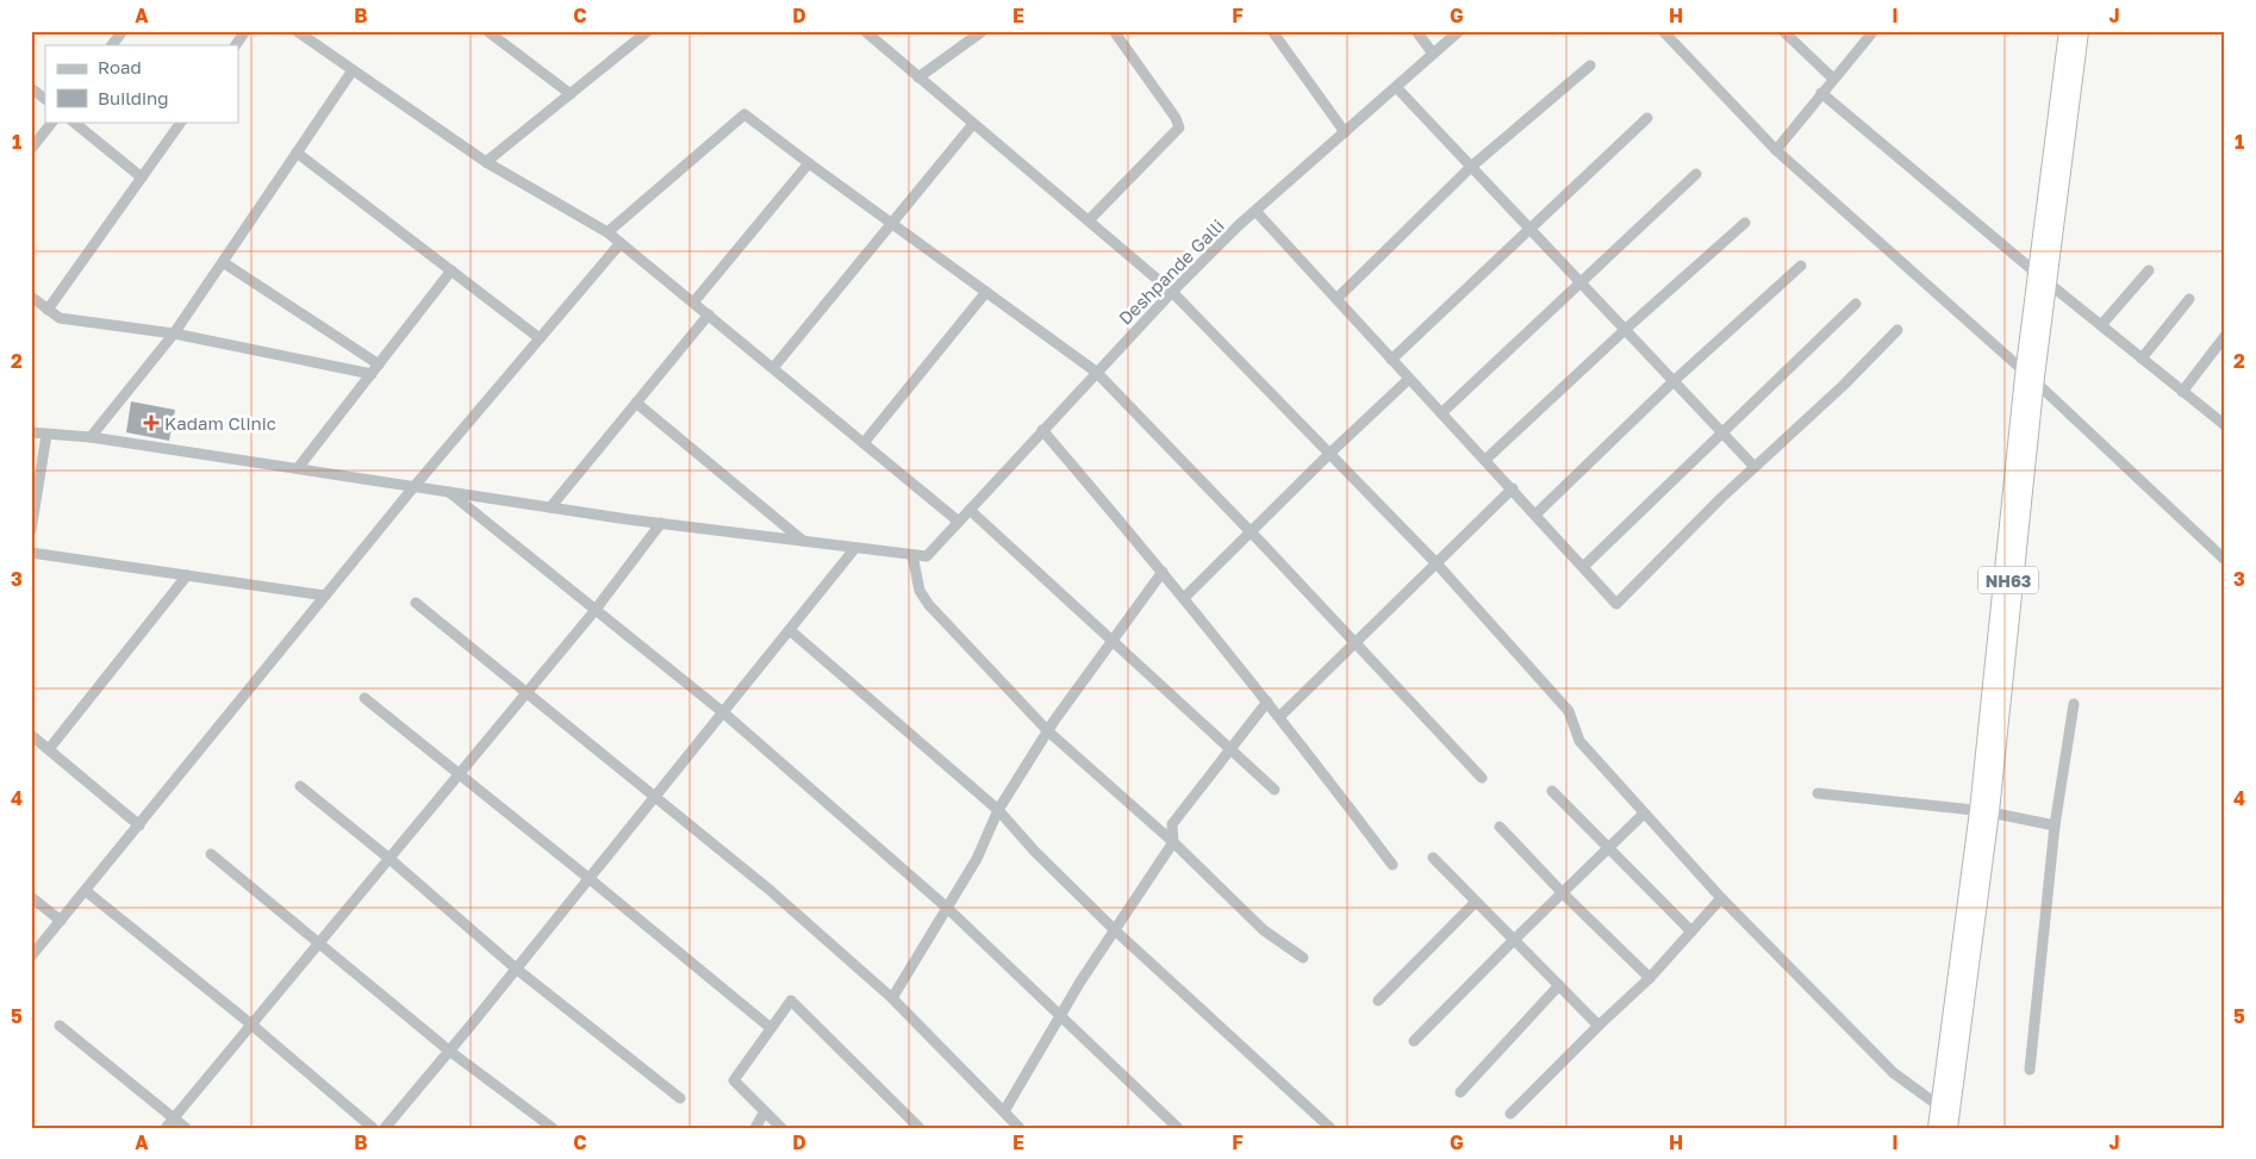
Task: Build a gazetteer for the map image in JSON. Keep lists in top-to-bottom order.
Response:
{
  "streets": {
    "highway": ["NH63"],
    "street": ["Deshpande Galli"]
  },
  "places": {
    "health": ["Kadam Clinic"]
  },
  "legend": ["Road", "Building"],
  "grid": {
    "columns": [
      "A",
      "B",
      "C",
      "D",
      "E",
      "F",
      "G",
      "H",
      "I",
      "J"
    ],
    "rows": [
      "1",
      "2",
      "3",
      "4",
      "5"
    ]
  }
}
